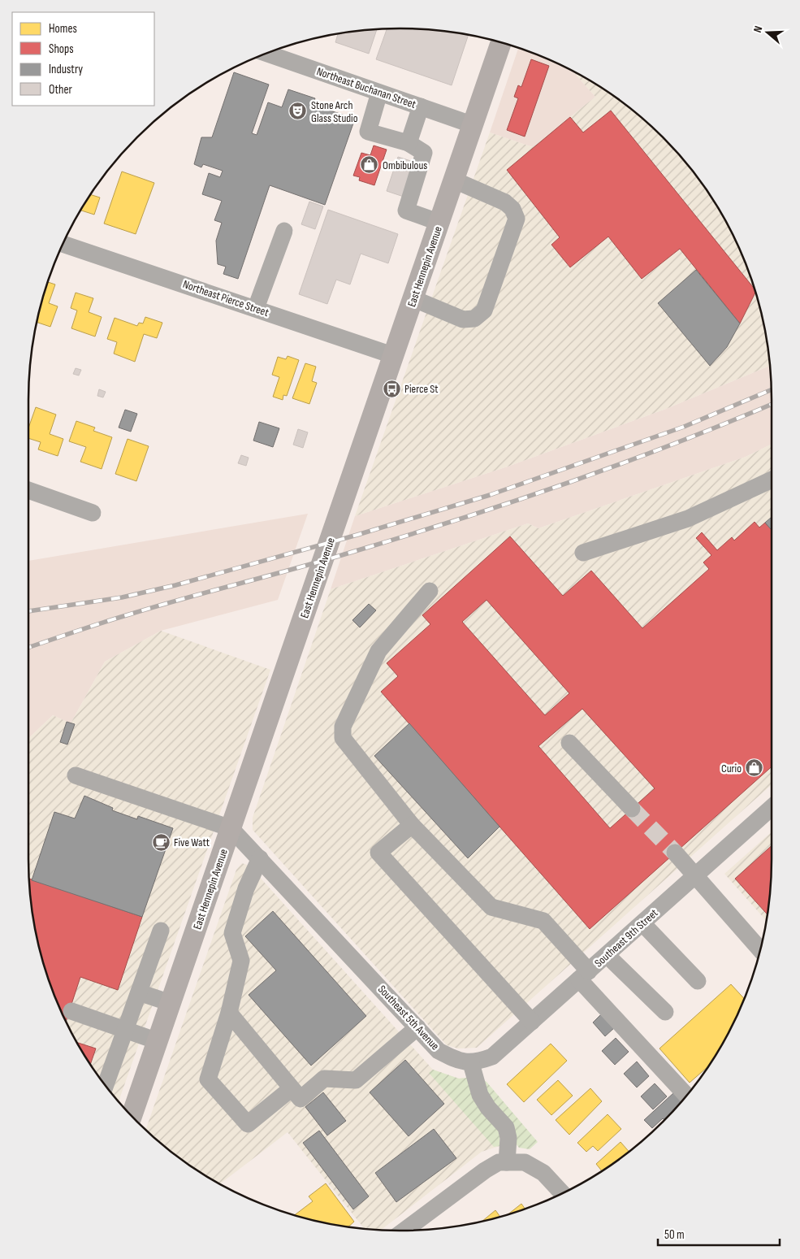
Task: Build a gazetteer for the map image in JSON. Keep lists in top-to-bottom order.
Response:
{
  "streets": {
    "main road": ["East Hennepin Avenue"],
    "street": [
      "Northeast Buchanan Street",
      "Northeast Pierce Street",
      "Southeast 9th Street",
      "Southeast 5th Avenue"
    ]
  },
  "crossings": [
    ["Northeast Buchanan Street", "East Hennepin Avenue"],
    ["East Hennepin Avenue", "Northeast Pierce Street"],
    ["East Hennepin Avenue", "Southeast 5th Avenue"],
    ["Southeast 9th Street", "Southeast 5th Avenue"]
  ],
  "places": {
    "theatre": ["Stone Arch Glass Studio"],
    "shop": ["Ombibulous", "Curio"],
    "bus stop": ["Pierce St"],
    "cafe": ["Five Watt"]
  },
  "legend": [
    "Homes",
    "Shops",
    "Industry",
    "Other"
  ],
  "scale_bar": "50 m",
  "north": "left"
}
